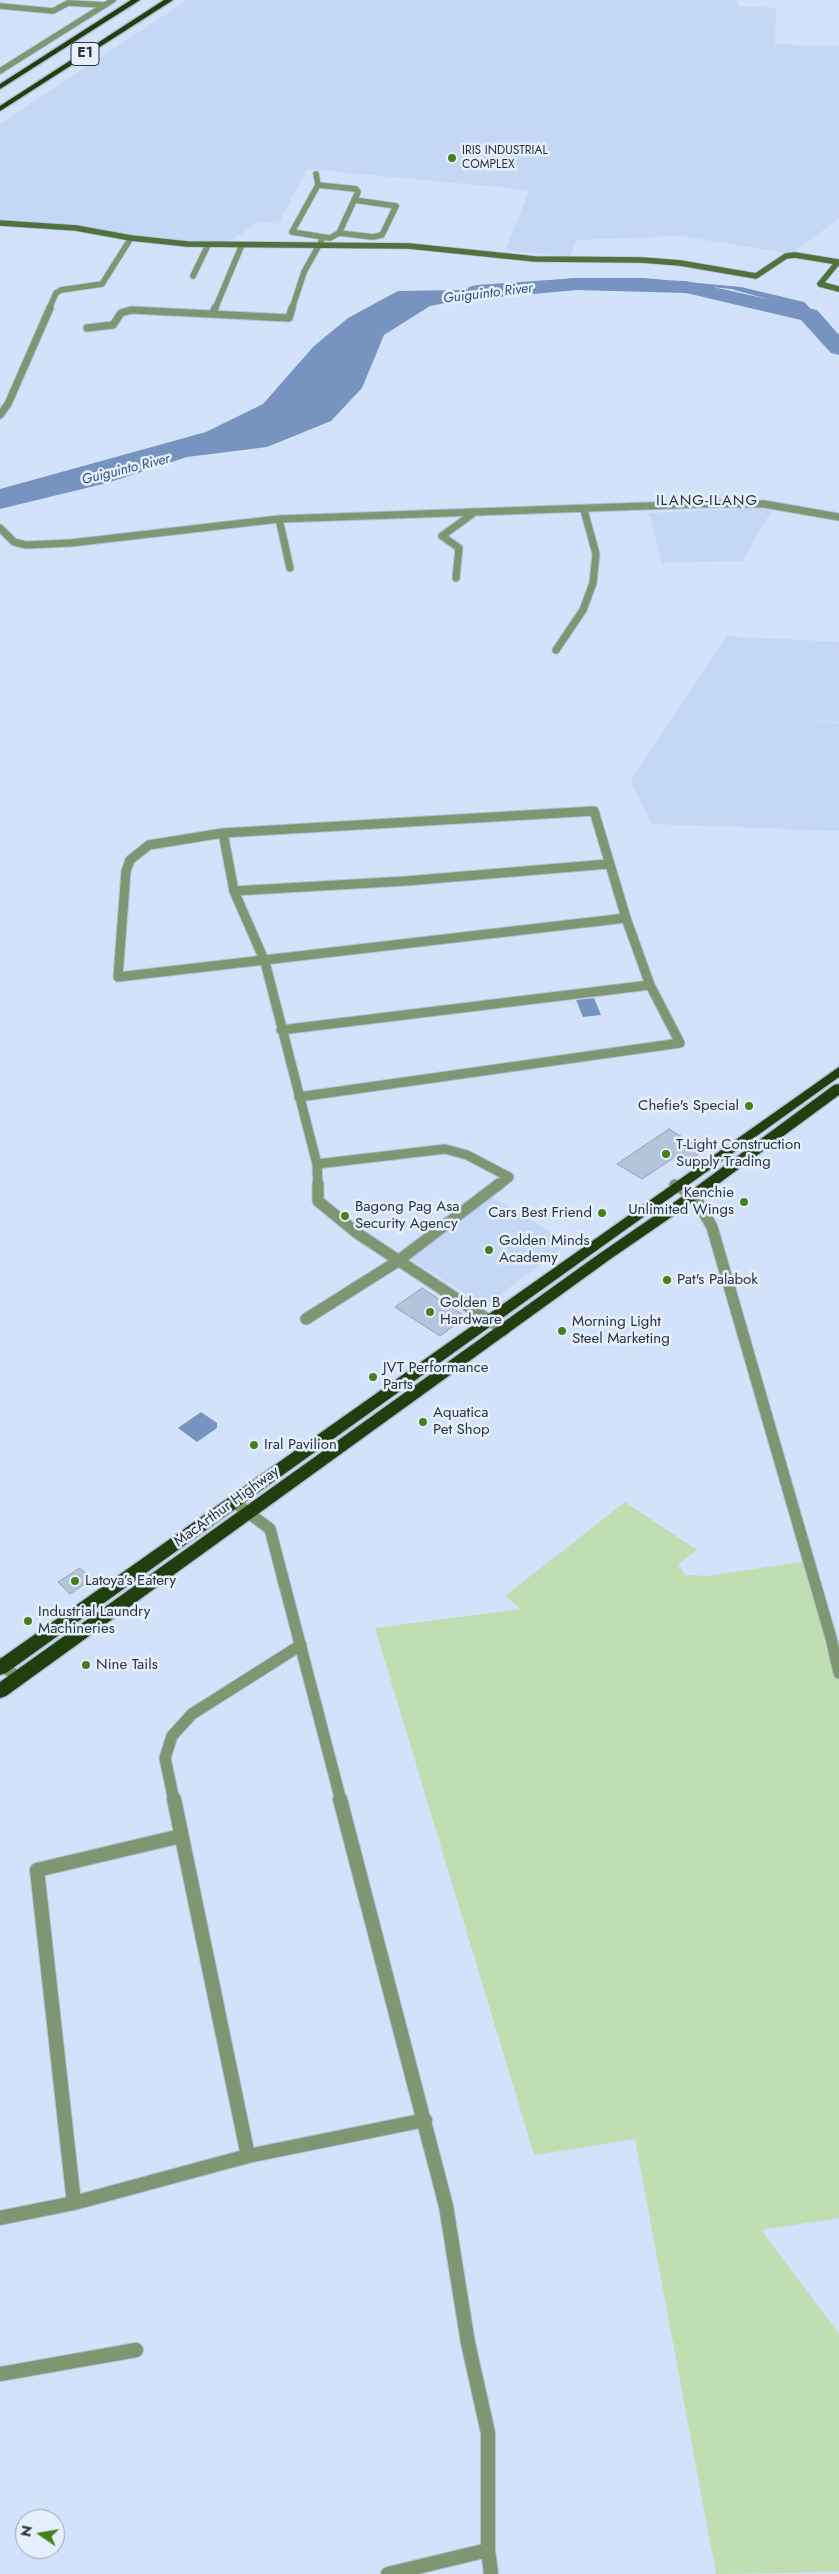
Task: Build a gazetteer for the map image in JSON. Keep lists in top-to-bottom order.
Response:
{
  "streets": {
    "highway": ["E1", "MacArthur Highway"]
  },
  "districts": ["ILANG-ILANG"],
  "water": ["Guiguinto River"],
  "places": [
    "IRIS INDUSTRIAL COMPLEX",
    "Chefie's Special",
    "T-Light Construction Supply Trading",
    "Kenchie Unlimited Wings",
    "Cars Best Friend",
    "Bagong Pag Asa Security Agency",
    "Golden Minds Academy",
    "Pat's Palabok",
    "Golden B Hardware",
    "Morning Light Steel Marketing",
    "JVT Performance Parts",
    "Aquatica Pet Shop",
    "Iral Pavilion",
    "Latoya’s Eatery",
    "Industrial Laundry Machineries",
    "Nine Tails"
  ],
  "north": "left"
}
